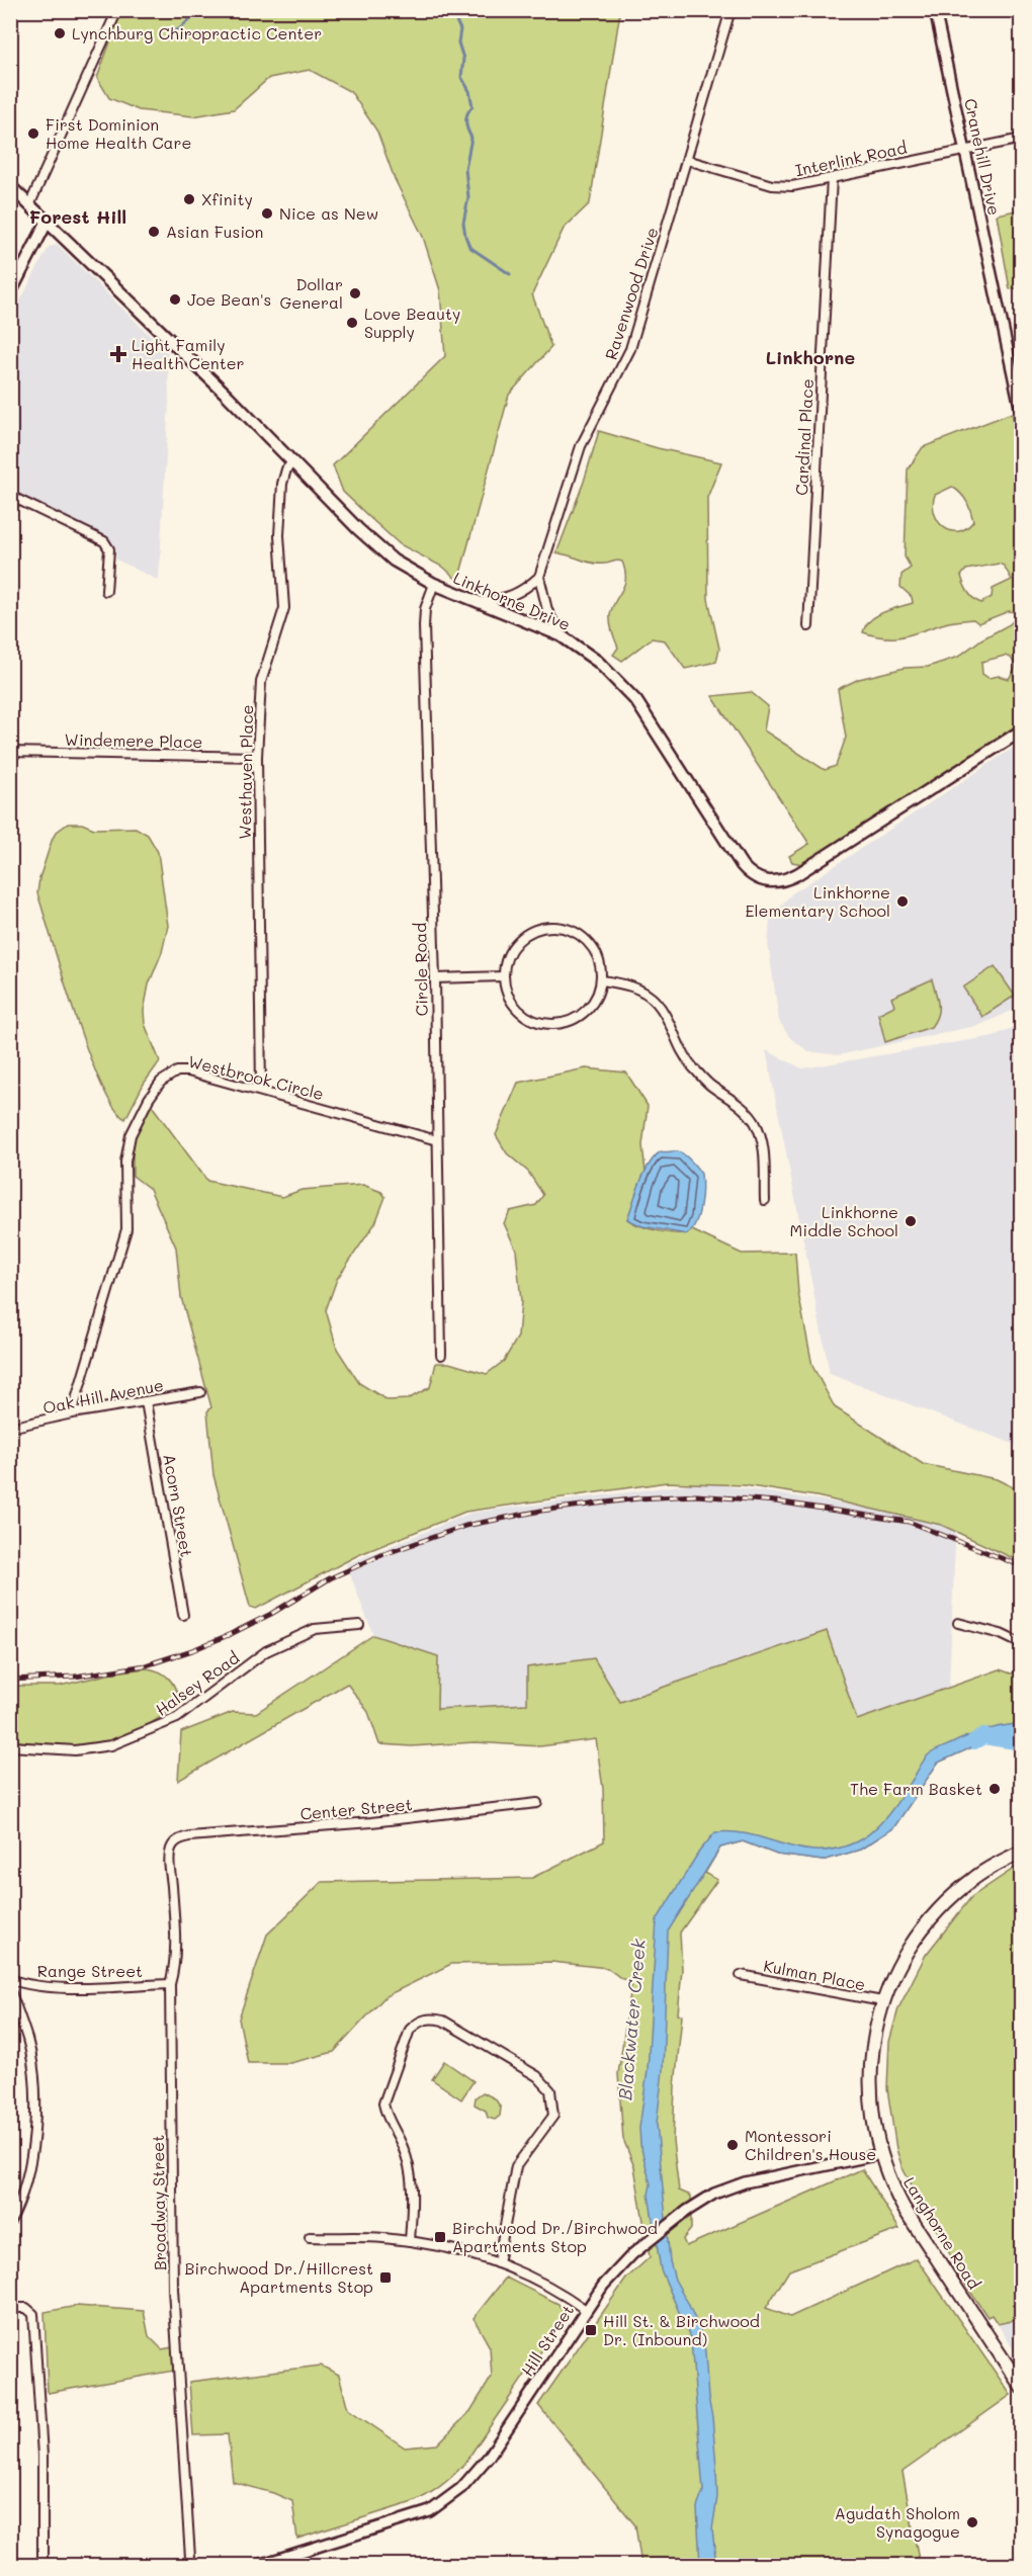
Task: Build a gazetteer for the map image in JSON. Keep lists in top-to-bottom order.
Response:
{
  "streets": {
    "main road": ["Linkhorne Drive", "Langhorne Road"],
    "street": [
      "Cranehill Drive",
      "Interlink Road",
      "Ravenwood Drive",
      "Cardinal Place",
      "Windemere Place",
      "Westhaven Place",
      "Circle Road",
      "Westbrook Circle",
      "Oak Hill Avenue",
      "Acorn Street",
      "Halsey Road",
      "Center Street",
      "Range Street",
      "Kulman Place",
      "Broadway Street",
      "Hill Street"
    ]
  },
  "crossings": [
    ["Cranehill Drive", "Interlink Road"],
    ["Interlink Road", "Ravenwood Drive"],
    ["Interlink Road", "Cardinal Place"],
    ["Linkhorne Drive", "Westhaven Place"],
    ["Linkhorne Drive", "Circle Road"],
    ["Windemere Place", "Westhaven Place"],
    ["Westhaven Place", "Westbrook Circle"],
    ["Circle Road", "Westbrook Circle"],
    ["Westbrook Circle", "Oak Hill Avenue"],
    ["Oak Hill Avenue", "Acorn Street"],
    ["Center Street", "Broadway Street"],
    ["Range Street", "Broadway Street"],
    ["Kulman Place", "Langhorne Road"],
    ["Langhorne Road", "Hill Street"]
  ],
  "districts": ["Forest Hill", "Linkhorne"],
  "water": ["Blackwater Creek"],
  "places": {
    "other": [
      "Lynchburg Chiropractic Center",
      "First Dominion Home Health Care",
      "Xfinity",
      "Nice as New",
      "Asian Fusion",
      "Dollar General",
      "Joe Bean's",
      "Love Beauty Supply",
      "Linkhorne Elementary School",
      "Linkhorne Middle School",
      "The Farm Basket",
      "Montessori Children's House",
      "Agudath Sholom Synagogue"
    ],
    "health": ["Light Family Health Center"],
    "transit": ["Birchwood Dr./Birchwood Apartments Stop", "Birchwood Dr./Hillcrest Apartments Stop", "Hill St. & Birchwood Dr. (Inbound)"]
  }
}
